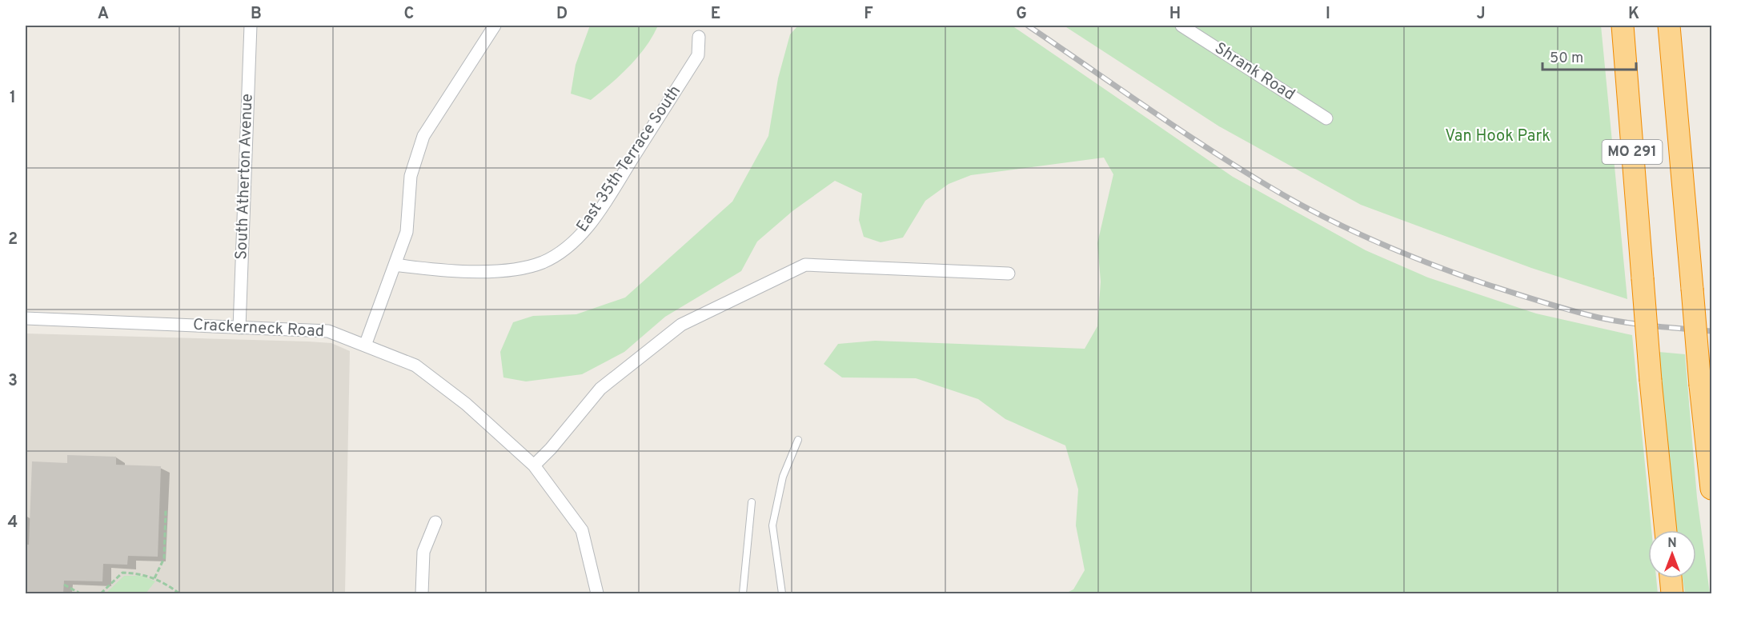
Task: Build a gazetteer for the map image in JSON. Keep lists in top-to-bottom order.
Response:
{
  "streets": {
    "highway": ["MO 291"],
    "street": [
      "Shrank Road",
      "East 35th Terrace South",
      "South Atherton Avenue",
      "Crackerneck Road"
    ]
  },
  "crossings": [
    ["South Atherton Avenue", "Crackerneck Road"]
  ],
  "parks": ["Van Hook Park"],
  "scale_bar": "50 m",
  "north": "top",
  "grid": {
    "columns": [
      "A",
      "B",
      "C",
      "D",
      "E",
      "F",
      "G",
      "H",
      "I",
      "J",
      "K"
    ],
    "rows": [
      "1",
      "2",
      "3",
      "4"
    ]
  }
}
